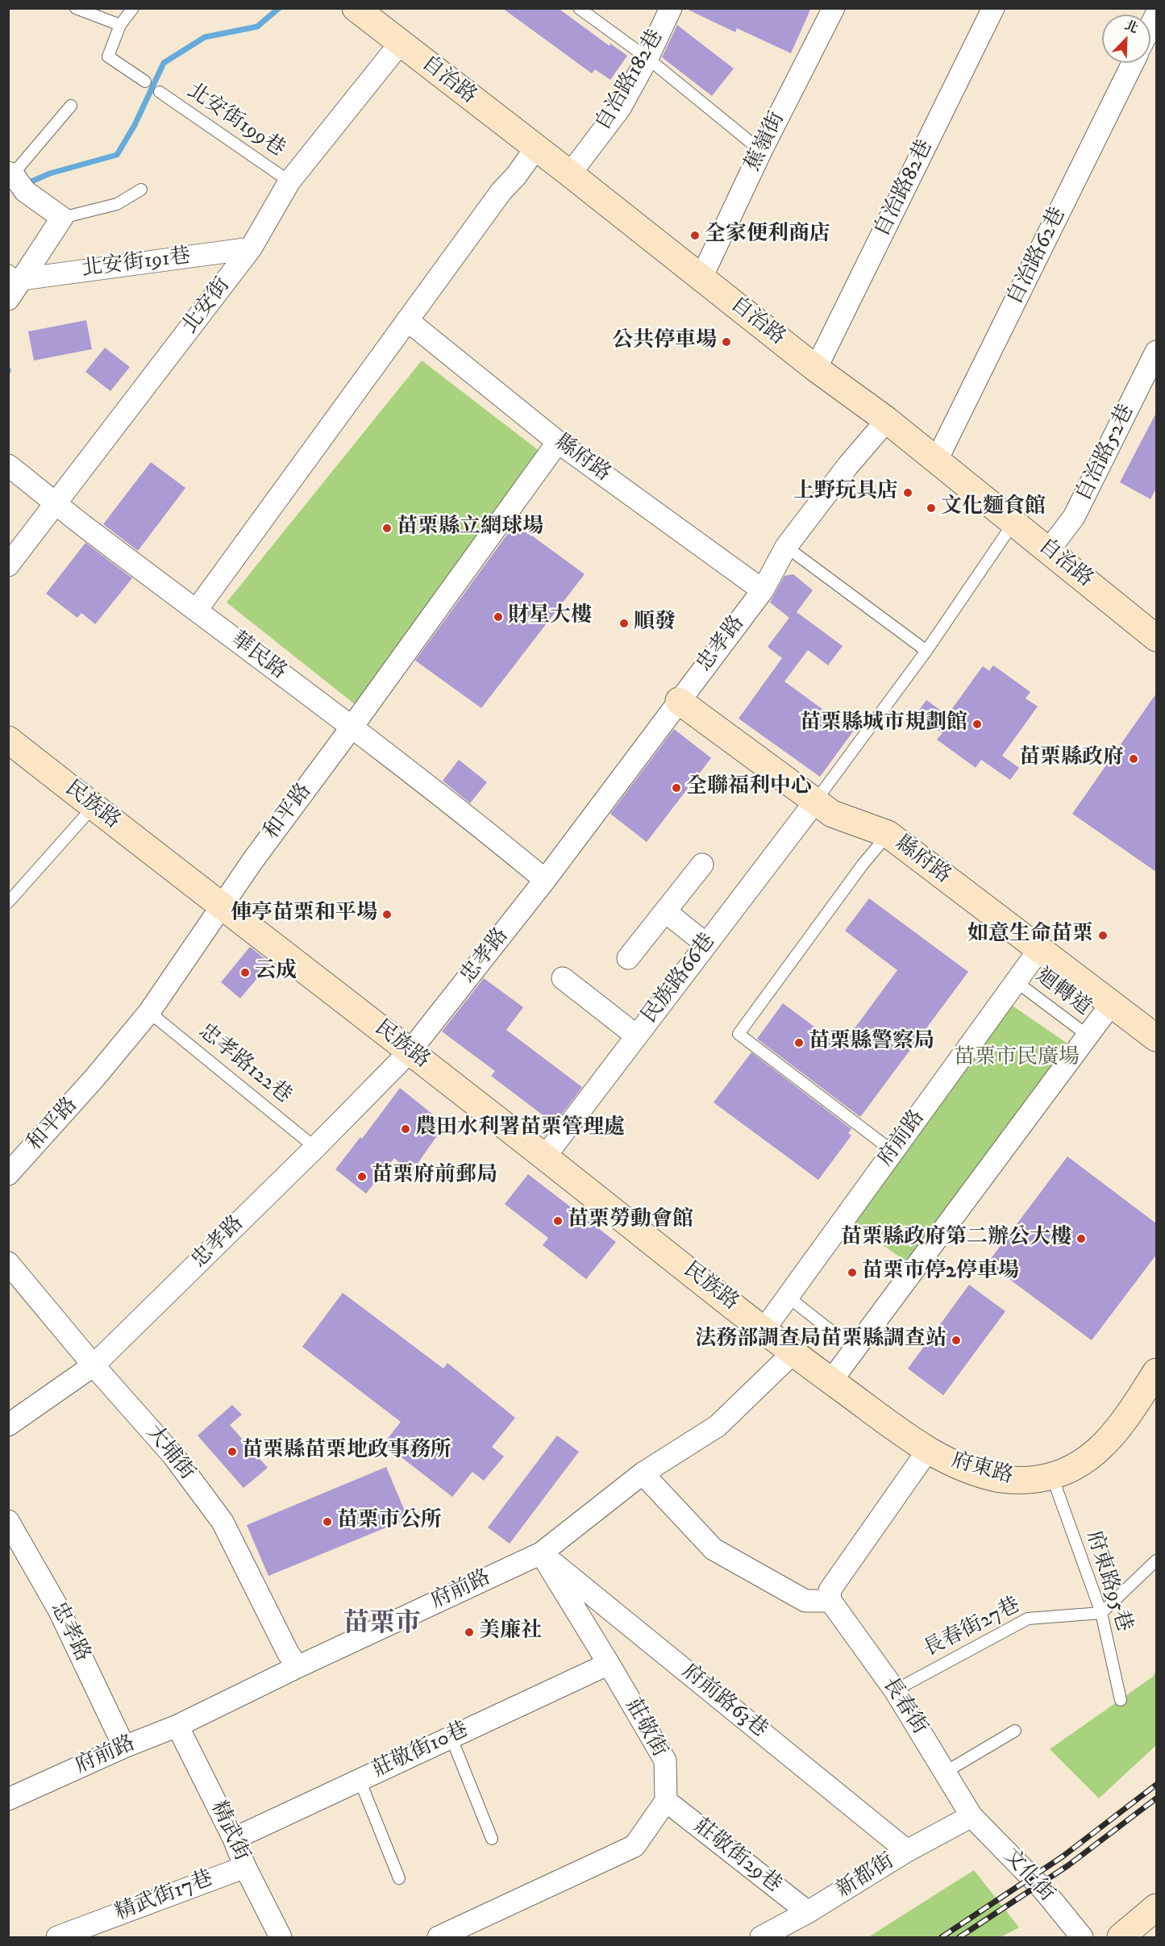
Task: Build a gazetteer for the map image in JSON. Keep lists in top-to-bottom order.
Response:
{
  "streets": {
    "street": [
      "自治路",
      "自治路182巷",
      "蕉嶺街",
      "自治路82巷",
      "自治路62巷",
      "北安街191巷",
      "北安街",
      "自治路52巷",
      "縣府路",
      "忠孝路",
      "華民路",
      "民族路",
      "和平路",
      "民族路66巷",
      "府前路",
      "大埔街",
      "府東路",
      "府前路63巷",
      "長春街",
      "莊敬街",
      "莊敬街10巷",
      "精武街",
      "莊敬街29巷",
      "文化街",
      "新都街",
      "精武街17巷"
    ],
    "lane": [
      "北安街199巷",
      "迴轉道",
      "忠孝路122巷",
      "府東路95巷",
      "長春街27巷"
    ]
  },
  "crossings": [
    ["自治路", "自治路182巷"],
    ["自治路", "蕉嶺街"],
    ["自治路", "自治路82巷"],
    ["自治路", "自治路62巷"],
    ["自治路", "北安街"],
    ["自治路", "自治路52巷"],
    ["自治路", "忠孝路"],
    ["北安街199巷", "北安街"],
    ["北安街191巷", "北安街"],
    ["北安街", "華民路"],
    ["縣府路", "忠孝路"],
    ["縣府路", "和平路"],
    ["縣府路", "民族路66巷"],
    ["縣府路", "府前路"],
    ["忠孝路", "華民路"],
    ["忠孝路", "民族路"],
    ["忠孝路", "忠孝路122巷"],
    ["忠孝路", "府前路"],
    ["忠孝路", "大埔街"],
    ["華民路", "和平路"],
    ["民族路", "和平路"],
    ["民族路", "民族路66巷"],
    ["民族路", "府前路"],
    ["民族路", "府東路"],
    ["和平路", "忠孝路122巷"],
    ["迴轉道", "府前路"],
    ["府前路", "大埔街"],
    ["府前路", "府東路"],
    ["府前路", "府前路63巷"],
    ["府前路", "莊敬街"],
    ["府前路", "精武街"],
    ["府東路", "府東路95巷"],
    ["府東路95巷", "長春街27巷"],
    ["長春街27巷", "長春街"],
    ["府前路63巷", "莊敬街"],
    ["府前路63巷", "新都街"],
    ["長春街", "文化街"],
    ["長春街", "新都街"],
    ["莊敬街", "莊敬街10巷"],
    ["莊敬街", "莊敬街29巷"],
    ["莊敬街10巷", "精武街"],
    ["精武街", "精武街17巷"],
    ["莊敬街29巷", "新都街"],
    ["文化街", "新都街"]
  ],
  "districts": ["苗栗市"],
  "parks": ["苗栗市民廣場"],
  "places": [
    "全家便利商店",
    "公共停車場",
    "上野玩具店",
    "文化麵食館",
    "苗栗縣立網球場",
    "財星大樓",
    "順發",
    "苗栗縣城市規劃館",
    "苗栗縣政府",
    "全聯福利中心",
    "俥亭苗栗和平場",
    "如意生命苗栗",
    "云成",
    "苗栗縣警察局",
    "農田水利署苗栗管理處",
    "苗栗府前郵局",
    "苗栗勞動會館",
    "苗栗縣政府第二辦公大樓",
    "苗栗市停2停車場",
    "法務部調查局苗栗縣調查站",
    "苗栗縣苗栗地政事務所",
    "苗栗市公所",
    "美廉社"
  ],
  "north": "top right"
}
